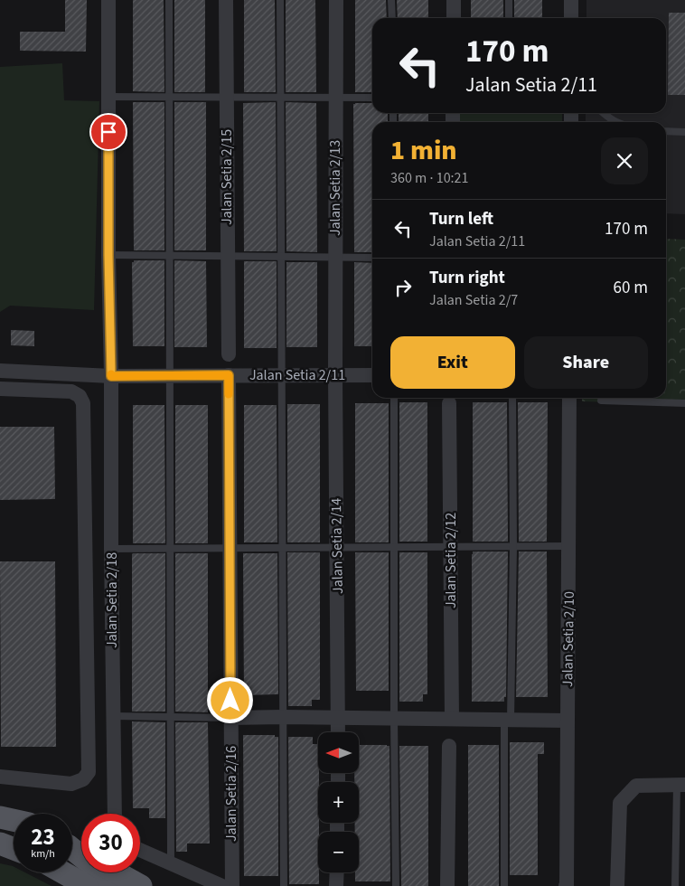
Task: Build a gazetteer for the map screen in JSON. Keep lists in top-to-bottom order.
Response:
{
  "streets": {
    "street": [
      "Jalan Setia 2/15",
      "Jalan Setia 2/13",
      "Jalan Setia 2/11",
      "Jalan Setia 2/14",
      "Jalan Setia 2/12",
      "Jalan Setia 2/18",
      "Jalan Setia 2/10",
      "Jalan Setia 2/16"
    ]
  },
  "crossings": [
    ["Jalan Setia 2/13", "Jalan Setia 2/11"],
    ["Jalan Setia 2/13", "Jalan Setia 2/14"],
    ["Jalan Setia 2/11", "Jalan Setia 2/14"],
    ["Jalan Setia 2/11", "Jalan Setia 2/18"],
    ["Jalan Setia 2/11", "Jalan Setia 2/16"]
  ],
  "north": "left",
  "page": {
    "turn": ["170 m", "Jalan Setia 2/11"],
    "heading": ["1 min", "360 m · 10:21"],
    "list": [
      {
        "name": "Turn left",
        "note": "Jalan Setia 2/11",
        "value": "170 m"
      },
      {
        "name": "Turn right",
        "note": "Jalan Setia 2/7",
        "value": "60 m"
      }
    ],
    "buttons": ["Exit", "Share"],
    "map_buttons": ["+", "−"],
    "speed": "23 km/h",
    "limit": "30"
  }
}
